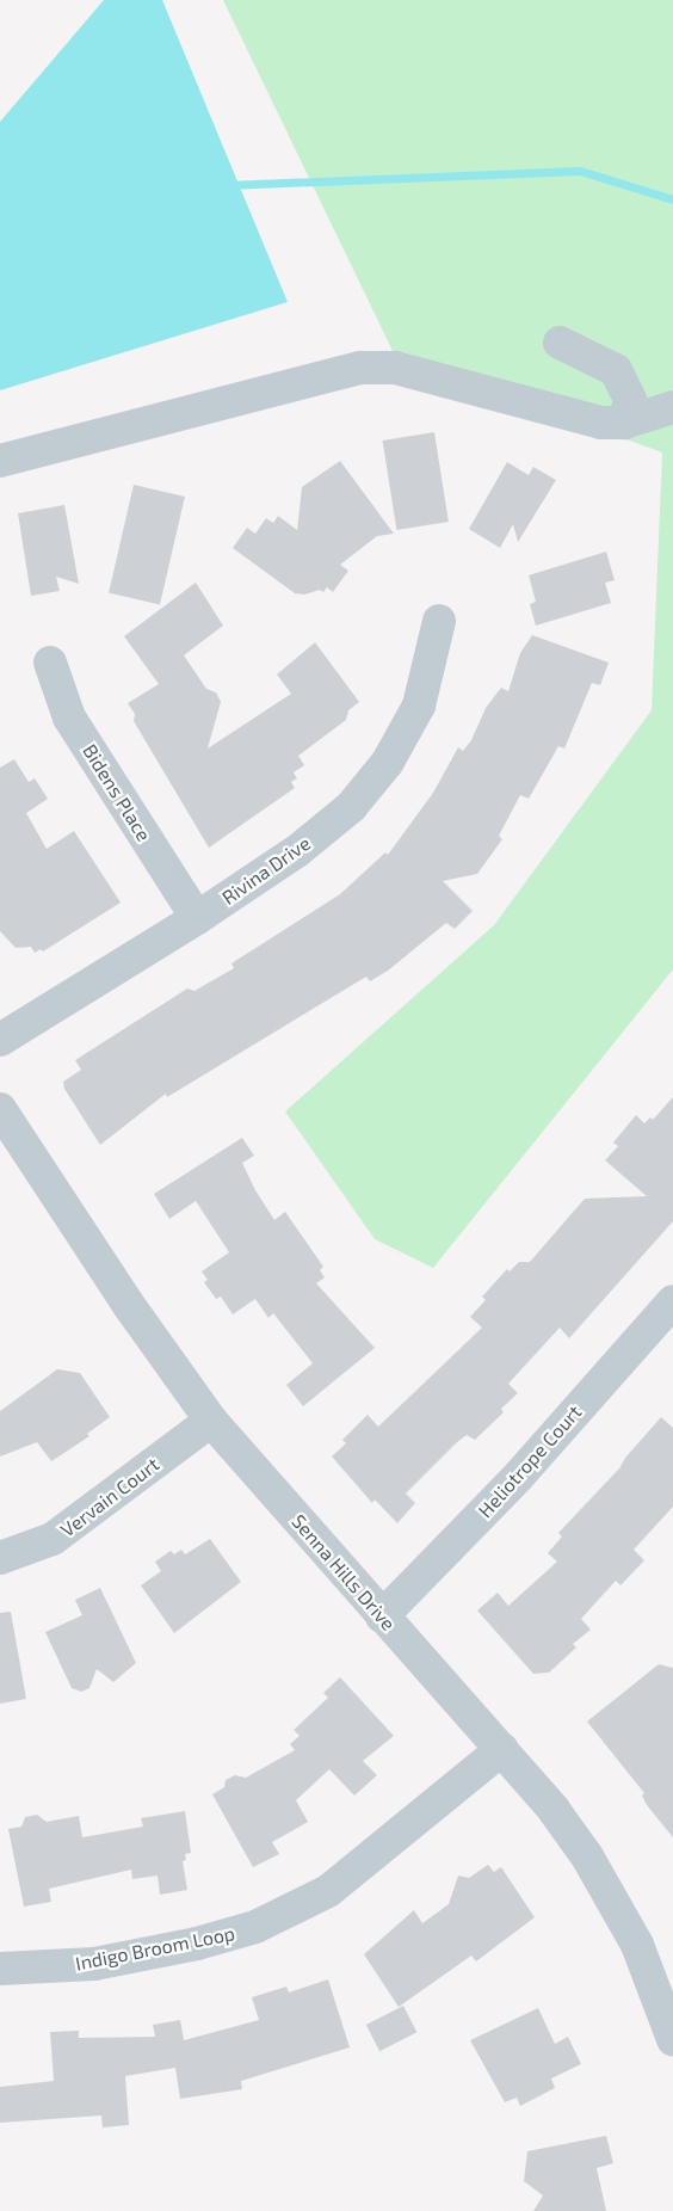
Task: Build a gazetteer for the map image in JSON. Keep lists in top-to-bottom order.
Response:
{
  "streets": {
    "street": [
      "Bidens Place",
      "Rivina Drive",
      "Heliotrope Court",
      "Vervain Court",
      "Senna Hills Drive",
      "Indigo Broom Loop"
    ]
  },
  "crossings": [
    ["Bidens Place", "Rivina Drive"],
    ["Heliotrope Court", "Senna Hills Drive"],
    ["Vervain Court", "Senna Hills Drive"],
    ["Senna Hills Drive", "Indigo Broom Loop"]
  ]
}
